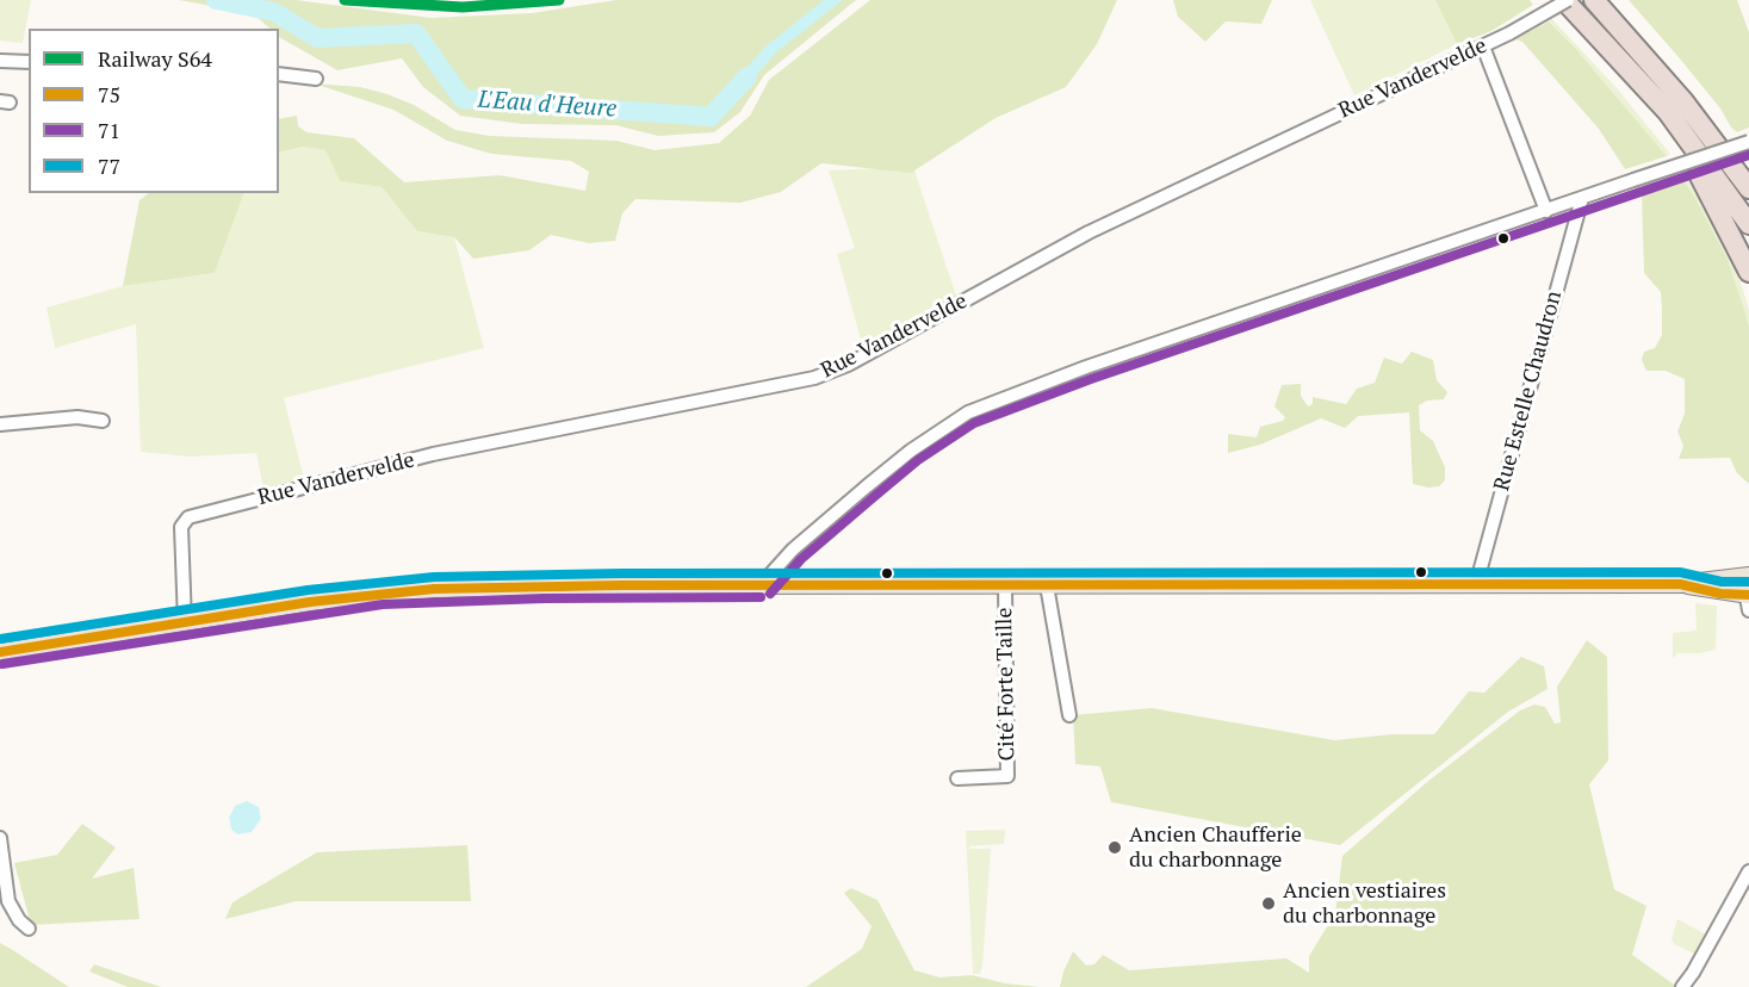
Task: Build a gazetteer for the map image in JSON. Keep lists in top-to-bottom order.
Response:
{
  "streets": {
    "street": ["Rue Vandervelde", "Rue Estelle Chaudron", "Cité Forte Taille"]
  },
  "water": ["L'Eau d'Heure"],
  "places": ["Ancien Chaufferie du charbonnage", "Ancien vestiaires du charbonnage"],
  "lines": [
    "rail line S64",
    "transit line 71",
    "transit line 77",
    "transit line 75"
  ],
  "legend": [
    "Railway S64",
    "75",
    "71",
    "77"
  ]
}
